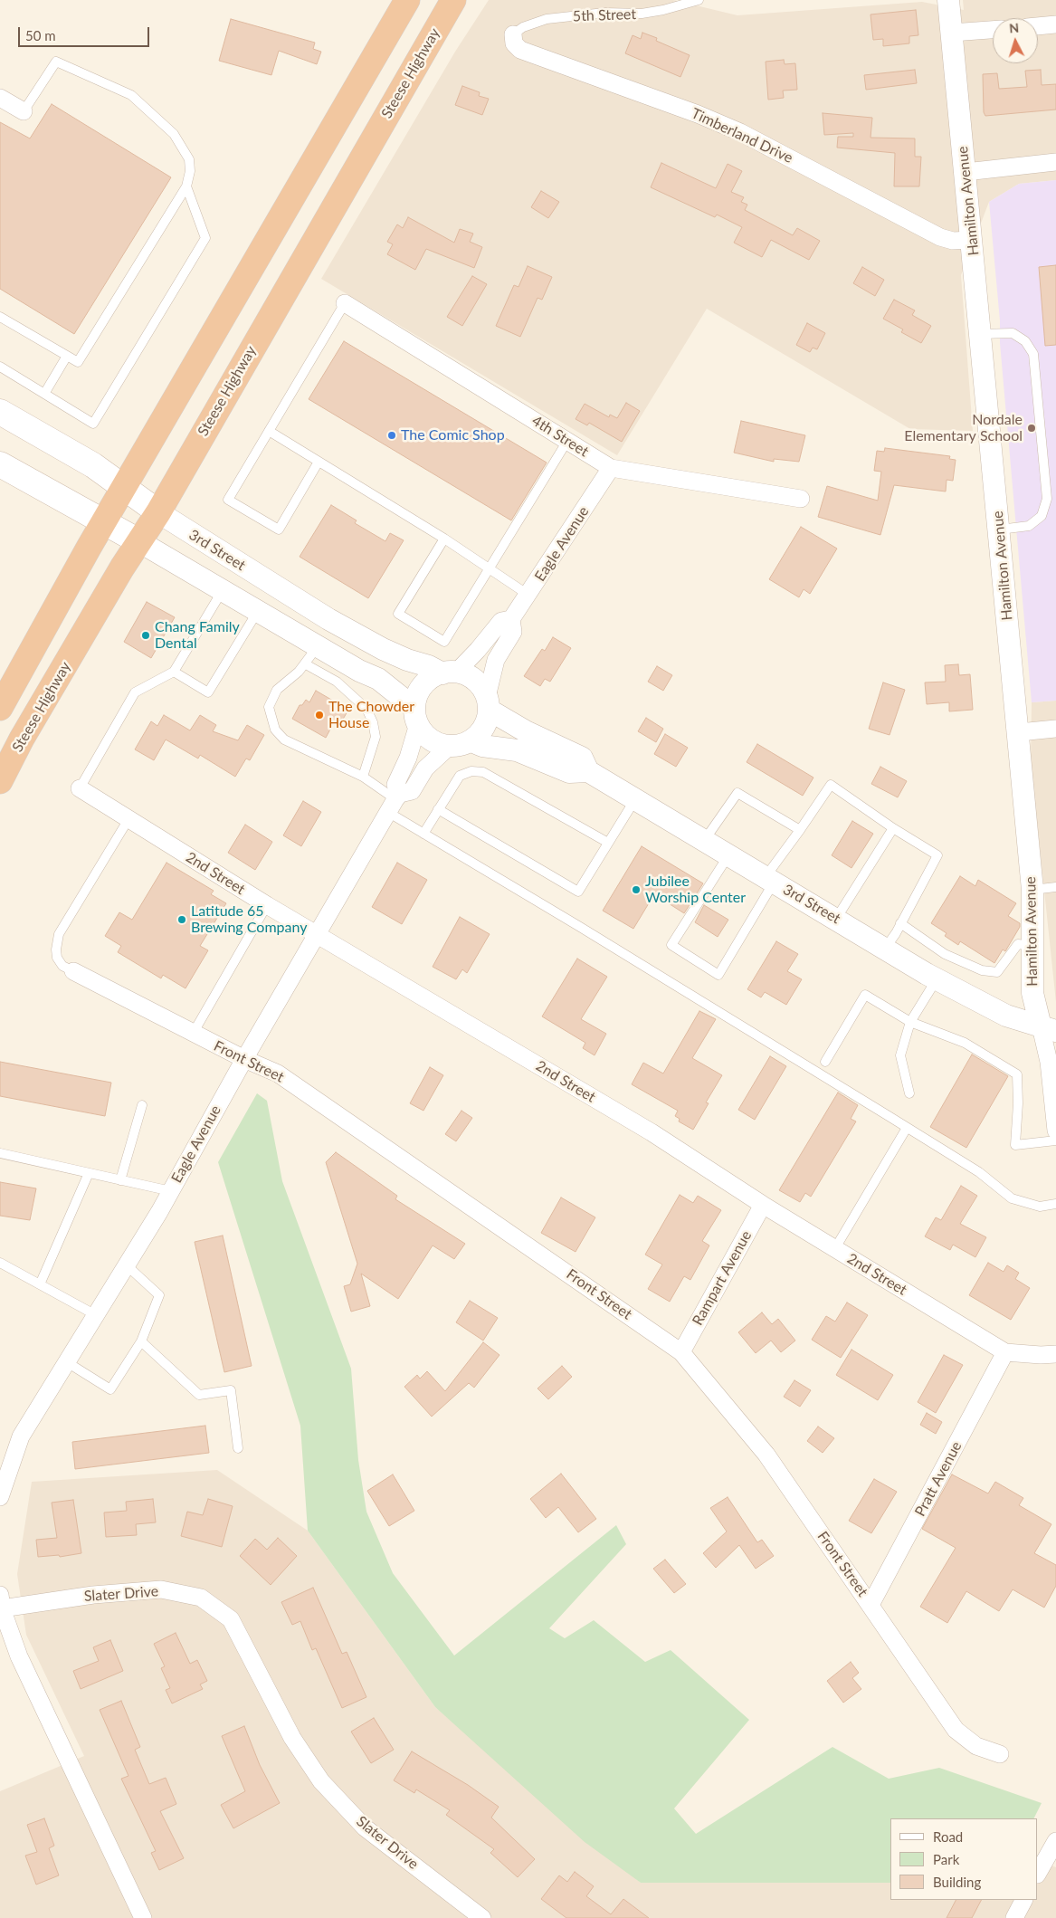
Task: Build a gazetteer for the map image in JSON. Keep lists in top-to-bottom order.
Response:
{
  "streets": {
    "highway": ["Steese Highway"],
    "main road": ["3rd Street"],
    "street": [
      "Timberland Drive",
      "Hamilton Avenue",
      "4th Street",
      "Eagle Avenue",
      "2nd Street",
      "Front Street",
      "Rampart Avenue",
      "Pratt Avenue",
      "Slater Drive"
    ],
    "lane": ["5th Street"]
  },
  "crossings": [
    ["5th Street", "Timberland Drive"],
    ["Steese Highway", "3rd Street"],
    ["Timberland Drive", "Hamilton Avenue"],
    ["Hamilton Avenue", "3rd Street"],
    ["4th Street", "Eagle Avenue"],
    ["Eagle Avenue", "3rd Street"],
    ["Eagle Avenue", "2nd Street"],
    ["Eagle Avenue", "Front Street"],
    ["2nd Street", "Rampart Avenue"],
    ["2nd Street", "Pratt Avenue"],
    ["Front Street", "Rampart Avenue"],
    ["Front Street", "Pratt Avenue"]
  ],
  "places": [
    "Nordale Elementary School",
    "The Comic Shop",
    "Chang Family Dental",
    "The Chowder House",
    "Jubilee Worship Center",
    "Latitude 65 Brewing Company"
  ],
  "legend": ["Road", "Park", "Building"],
  "scale_bar": "50 m",
  "north": "top"
}
